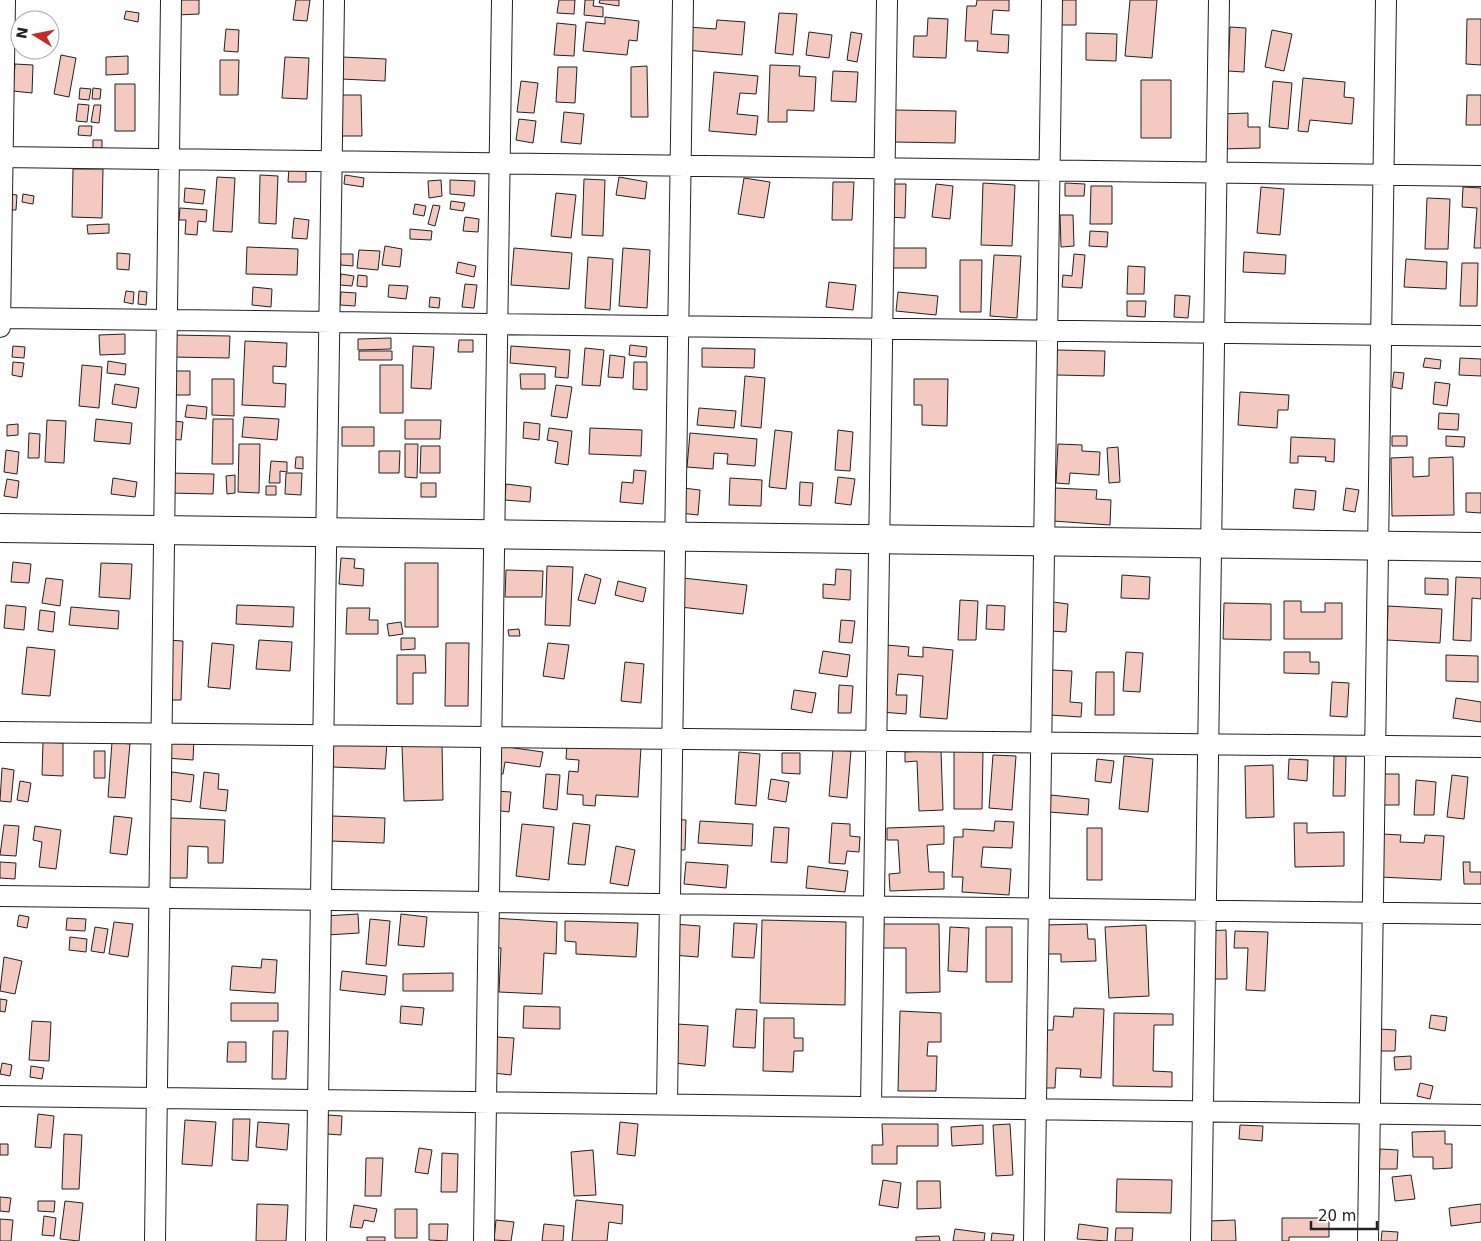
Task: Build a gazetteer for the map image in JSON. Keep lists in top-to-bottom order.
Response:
{
  "scale_bar": "20 m",
  "north": "left"
}
